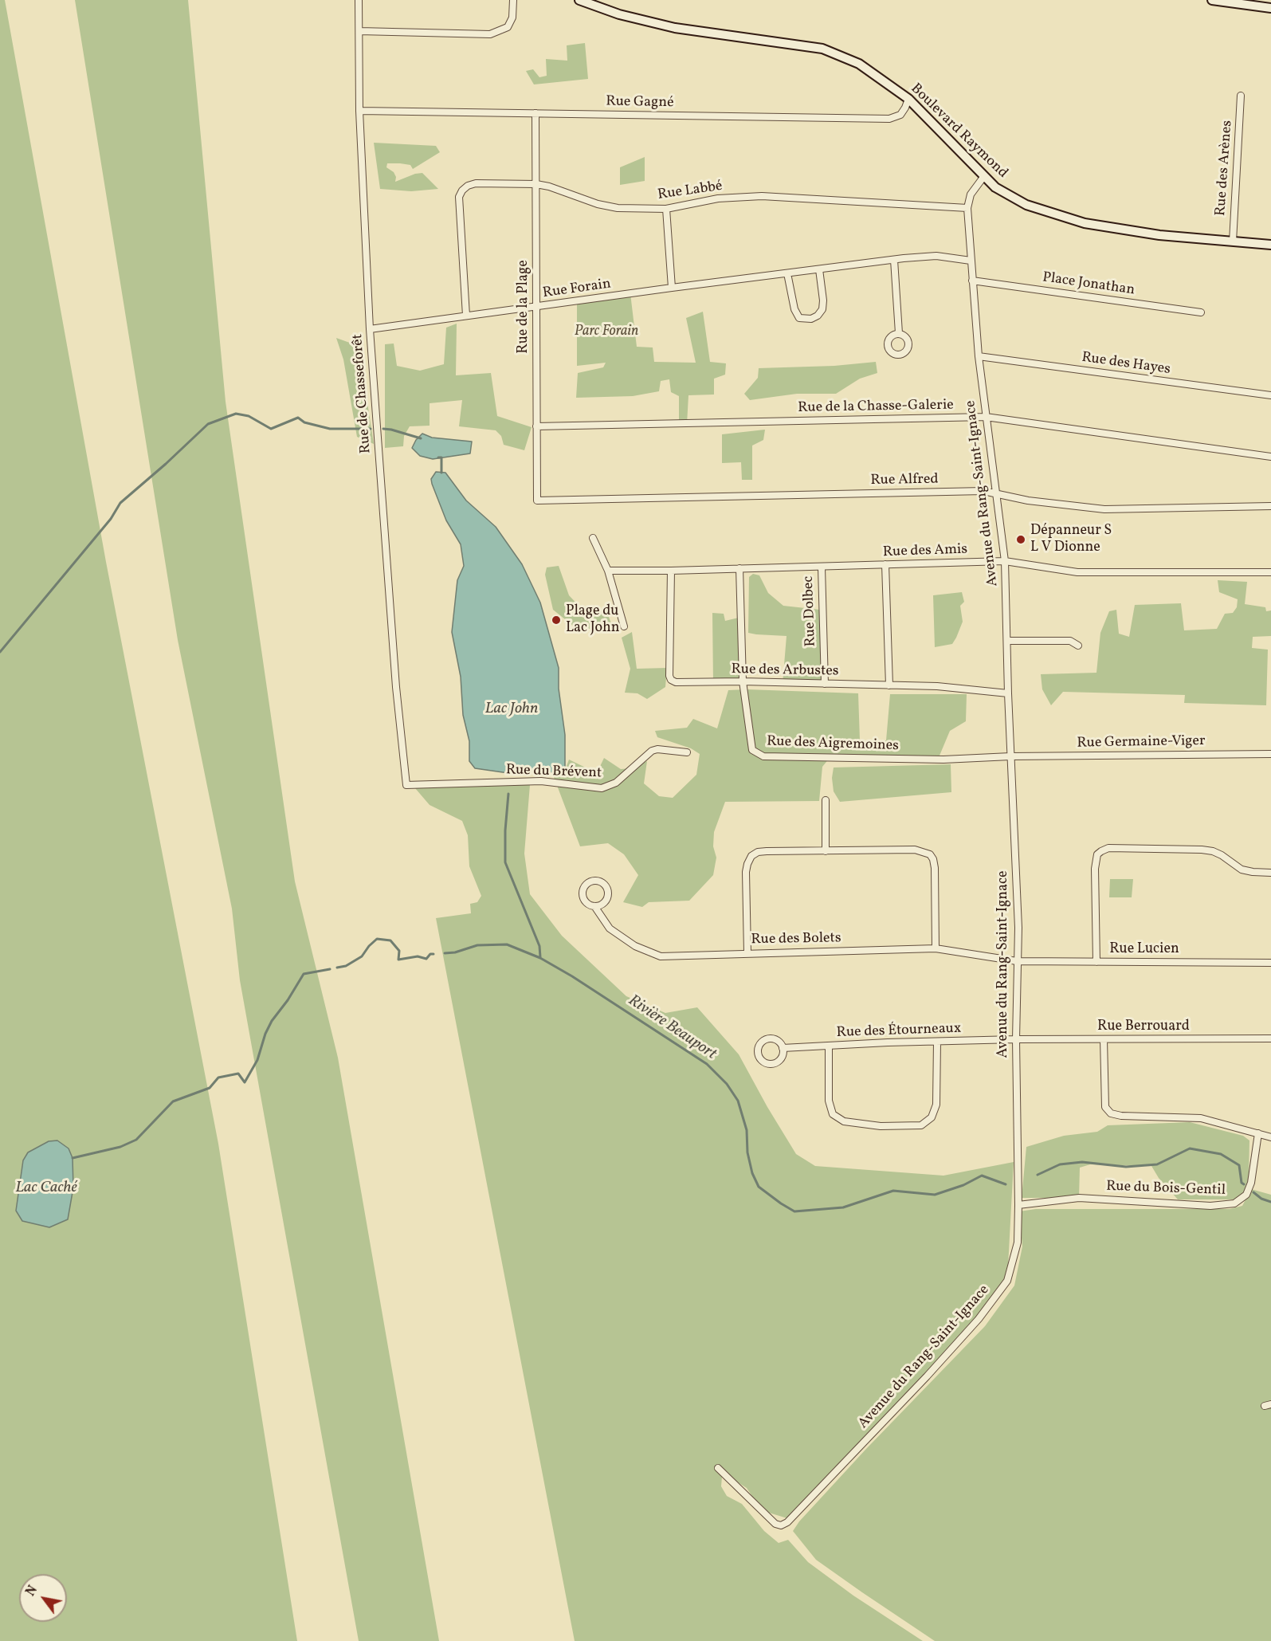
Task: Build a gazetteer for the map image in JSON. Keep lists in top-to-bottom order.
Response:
{
  "streets": {
    "street": [
      "Rue Gagné",
      "Boulevard Raymond",
      "Rue des Arènes",
      "Rue Labbé",
      "Place Jonathan",
      "Rue Forain",
      "Rue de la Plage",
      "Rue des Hayes",
      "Rue de Chasseforêt",
      "Rue de la Chasse-Galerie",
      "Rue Alfred",
      "Avenue du Rang-Saint-Ignace",
      "Rue des Amis",
      "Rue Dolbec",
      "Rue des Arbustes",
      "Rue Germaine-Viger",
      "Rue des Aigremoines",
      "Rue du Brévent",
      "Rue des Bolets",
      "Rue Lucien",
      "Rue Berrouard",
      "Rue des Étourneaux",
      "Rue du Bois-Gentil"
    ]
  },
  "crossings": [
    ["Rue Gagné", "Boulevard Raymond"],
    ["Rue Gagné", "Rue de la Plage"],
    ["Rue Gagné", "Rue de Chasseforêt"],
    ["Boulevard Raymond", "Rue des Arènes"],
    ["Boulevard Raymond", "Avenue du Rang-Saint-Ignace"],
    ["Rue Labbé", "Rue Forain"],
    ["Rue Labbé", "Rue de la Plage"],
    ["Rue Labbé", "Avenue du Rang-Saint-Ignace"],
    ["Place Jonathan", "Avenue du Rang-Saint-Ignace"],
    ["Rue Forain", "Rue de la Plage"],
    ["Rue Forain", "Rue de Chasseforêt"],
    ["Rue Forain", "Avenue du Rang-Saint-Ignace"],
    ["Rue de la Plage", "Rue de la Chasse-Galerie"],
    ["Rue de la Plage", "Rue Alfred"],
    ["Rue des Hayes", "Avenue du Rang-Saint-Ignace"],
    ["Rue de Chasseforêt", "Rue du Brévent"],
    ["Rue de la Chasse-Galerie", "Avenue du Rang-Saint-Ignace"],
    ["Rue Alfred", "Avenue du Rang-Saint-Ignace"],
    ["Avenue du Rang-Saint-Ignace", "Rue des Amis"],
    ["Avenue du Rang-Saint-Ignace", "Rue des Arbustes"],
    ["Avenue du Rang-Saint-Ignace", "Rue Germaine-Viger"],
    ["Avenue du Rang-Saint-Ignace", "Rue des Aigremoines"],
    ["Avenue du Rang-Saint-Ignace", "Rue des Bolets"],
    ["Avenue du Rang-Saint-Ignace", "Rue Lucien"],
    ["Avenue du Rang-Saint-Ignace", "Rue Berrouard"],
    ["Avenue du Rang-Saint-Ignace", "Rue des Étourneaux"],
    ["Avenue du Rang-Saint-Ignace", "Rue du Bois-Gentil"],
    ["Rue des Amis", "Rue Dolbec"],
    ["Rue des Amis", "Rue des Arbustes"],
    ["Rue des Amis", "Rue des Aigremoines"],
    ["Rue Dolbec", "Rue des Arbustes"],
    ["Rue des Arbustes", "Rue des Aigremoines"],
    ["Rue Germaine-Viger", "Rue des Aigremoines"],
    ["Rue des Bolets", "Rue Lucien"],
    ["Rue Berrouard", "Rue des Étourneaux"]
  ],
  "water": ["Lac John", "Rivière Beauport", "Lac Caché"],
  "parks": ["Parc Forain"],
  "places": ["Dépanneur S L V Dionne", "Plage du Lac John"],
  "north": "top left"
}
